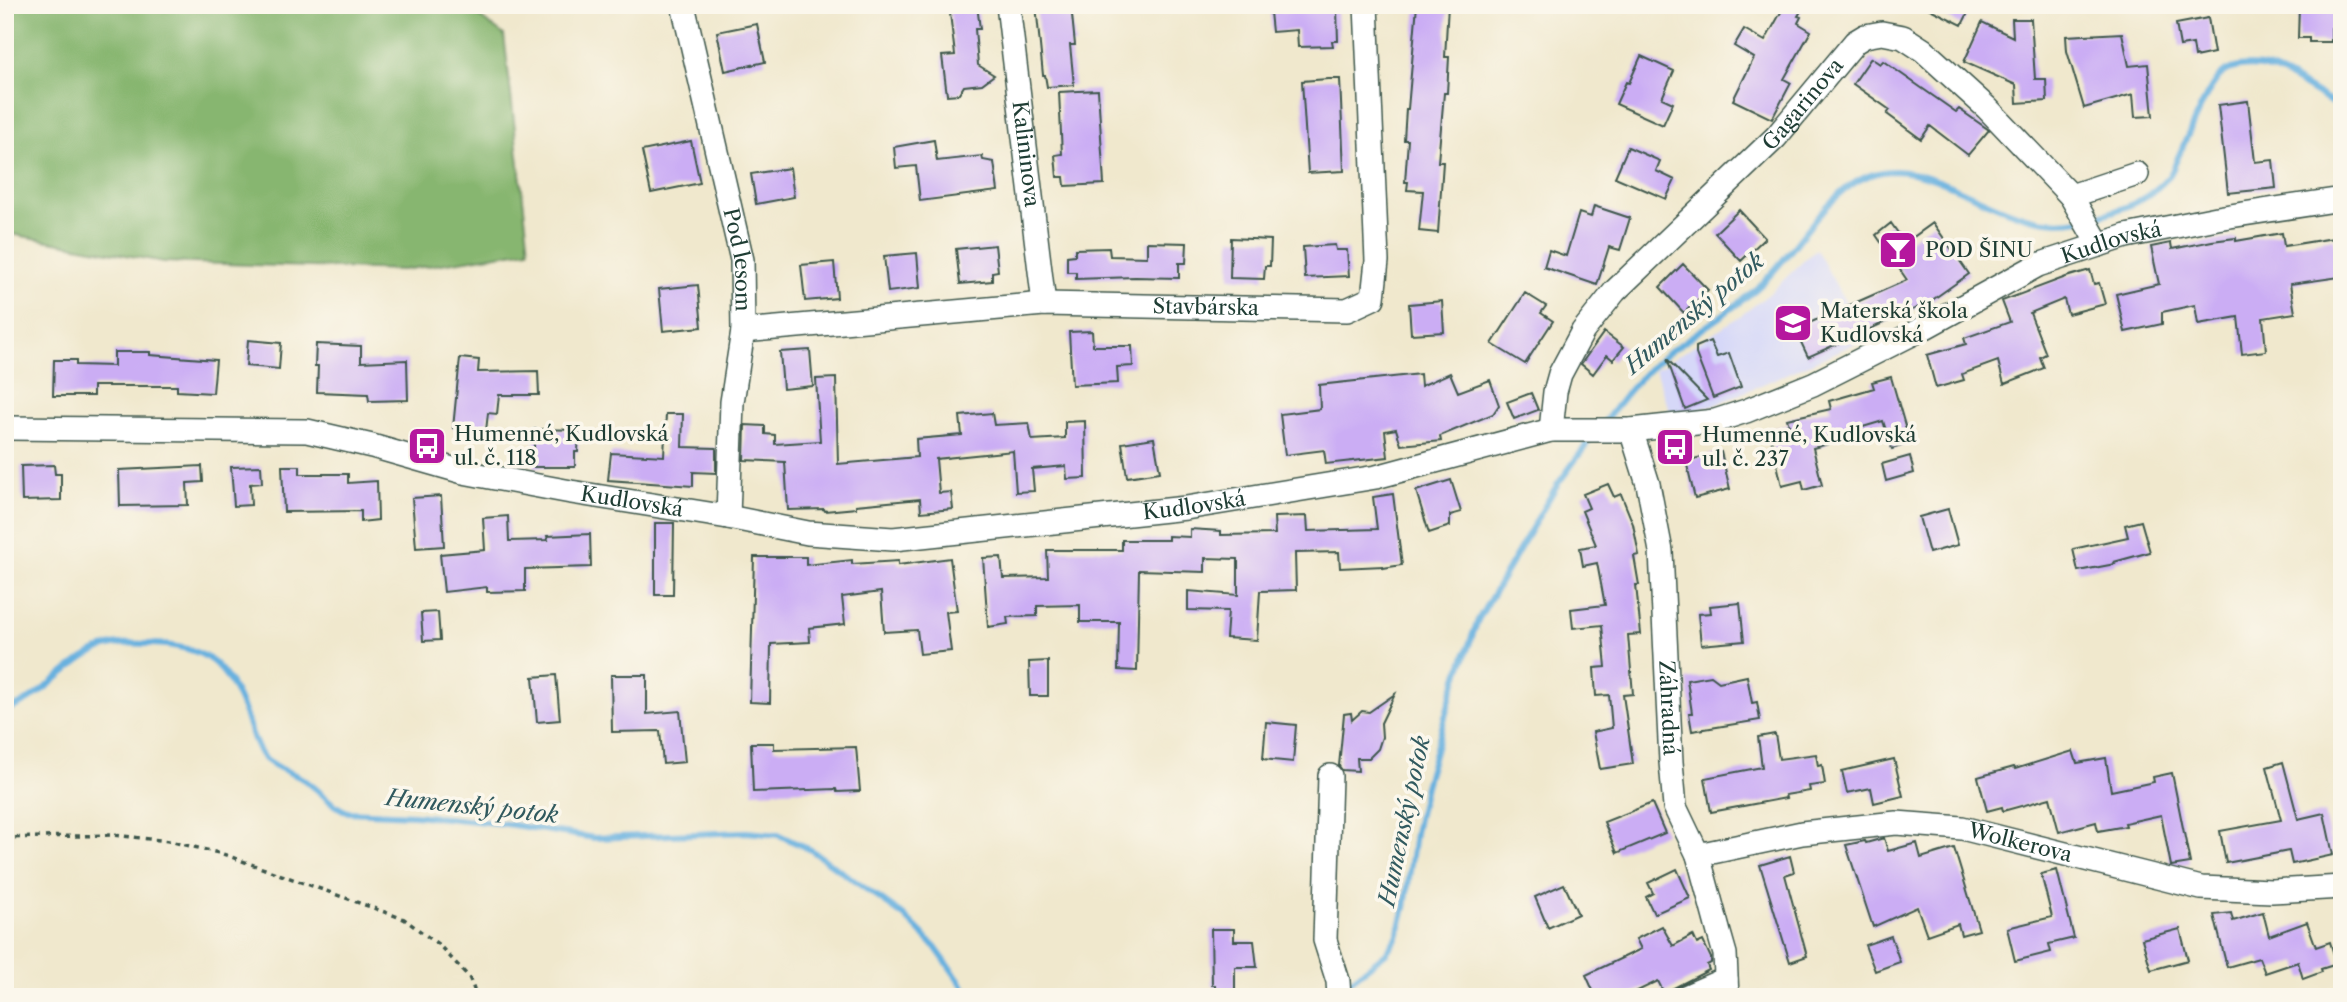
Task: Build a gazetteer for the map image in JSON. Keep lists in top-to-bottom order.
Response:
{
  "streets": {
    "street": [
      "Gagarinova",
      "Kalininova",
      "Kudlovská",
      "Pod lesom",
      "Stavbárska",
      "Záhradná",
      "Wolkerova"
    ]
  },
  "crossings": [
    ["Gagarinova", "Kudlovská"],
    ["Kalininova", "Stavbárska"],
    ["Kudlovská", "Pod lesom"],
    ["Kudlovská", "Záhradná"],
    ["Pod lesom", "Stavbárska"],
    ["Záhradná", "Wolkerova"]
  ],
  "water": ["Humenský potok"],
  "places": {
    "bar": ["POD ŠINU"],
    "school or university": ["Materská škola Kudlovská"],
    "bus stop": ["Humenné, Kudlovská ul. č. 118", "Humenné, Kudlovská ul. č. 237"]
  }
}
